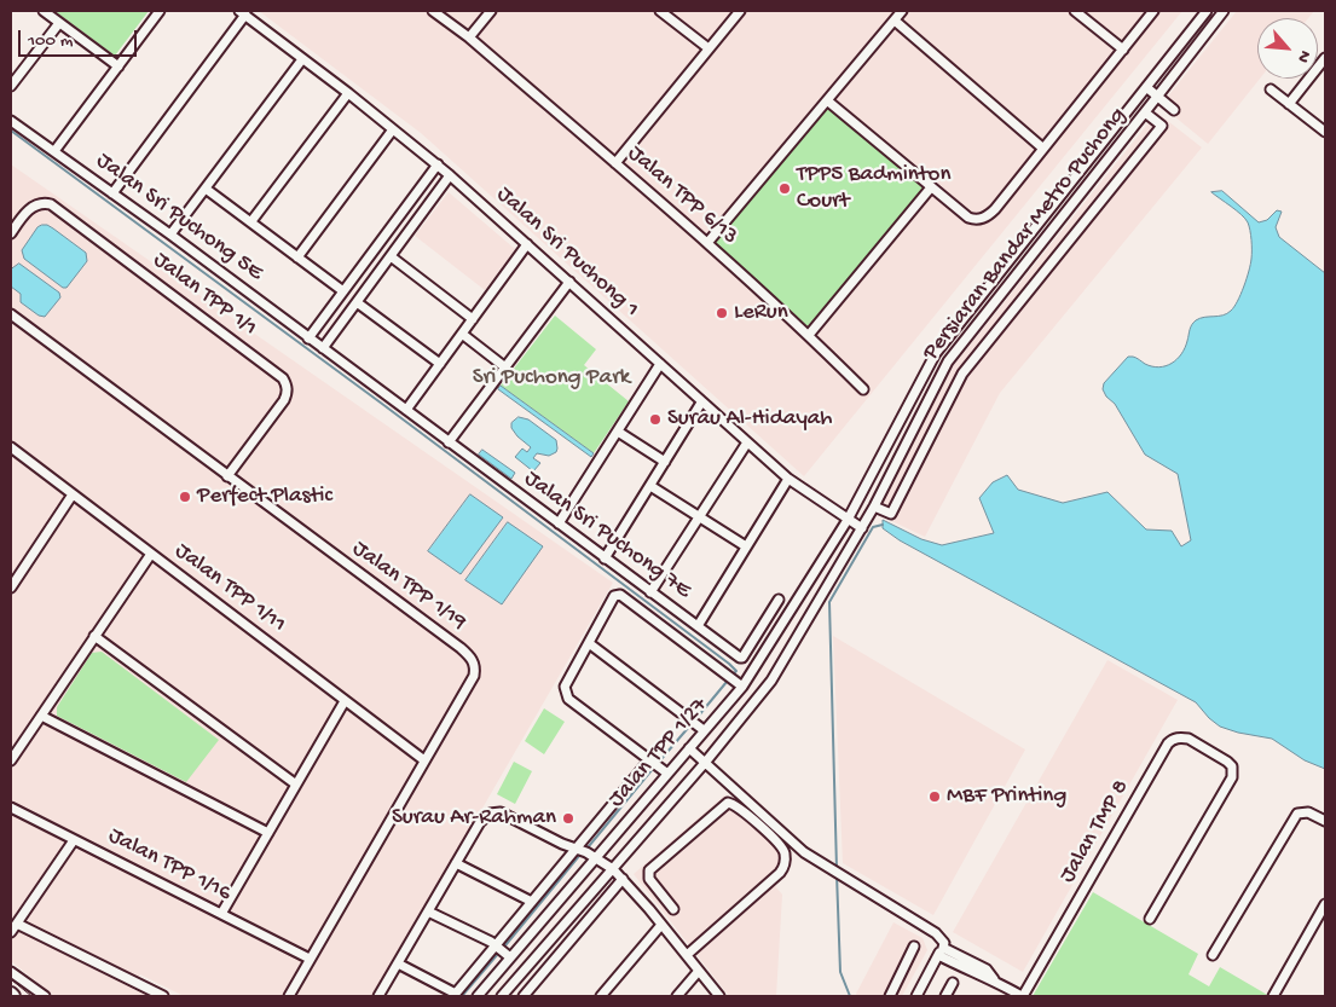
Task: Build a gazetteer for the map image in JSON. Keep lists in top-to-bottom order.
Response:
{
  "streets": {
    "street": [
      "Jalan TPP 6/13",
      "Jalan Sri Puchong 5E",
      "Persiaran Bandar Metro Puchong",
      "Jalan Sri Puchong 1",
      "Jalan TPP 1/1",
      "Jalan Sri Puchong 7E",
      "Jalan TPP 1/19",
      "Jalan TPP 1/11",
      "Jalan TPP 1/27",
      "Jalan TMP 8",
      "Jalan TPP 1/16"
    ]
  },
  "crossings": [
    ["Jalan Sri Puchong 5E", "Jalan Sri Puchong 7E"],
    ["Persiaran Bandar Metro Puchong", "Jalan Sri Puchong 1"],
    ["Persiaran Bandar Metro Puchong", "Jalan TPP 1/27"],
    ["Jalan Sri Puchong 1", "Jalan TPP 1/27"],
    ["Jalan TPP 1/1", "Jalan TPP 1/19"],
    ["Jalan TPP 1/19", "Jalan TPP 1/11"],
    ["Jalan TPP 1/19", "Jalan TPP 1/16"]
  ],
  "parks": ["Sri Puchong Park"],
  "places": [
    "TPP5 Badminton Court",
    "LeRun",
    "Surau Al-Hidayah",
    "Perfect Plastic",
    "MBF Printing",
    "Surau Ar-Rahman"
  ],
  "scale_bar": "100 m",
  "north": "bottom right"
}
